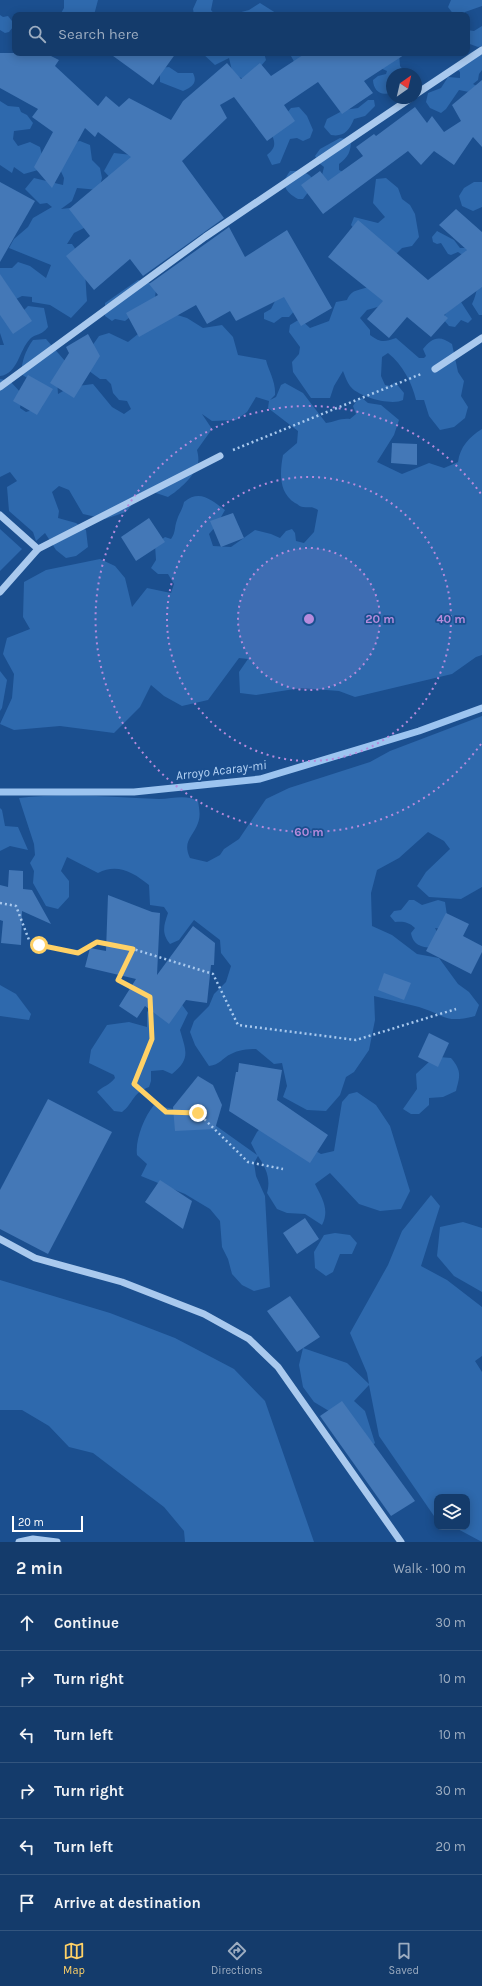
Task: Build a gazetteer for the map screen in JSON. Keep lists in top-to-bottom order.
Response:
{
  "water": ["Arroyo Acaray-mi"],
  "scale_bar": "20 m",
  "north": "top right",
  "page": {
    "search": "Search here",
    "scale": "20 m",
    "heading": ["2 min", "Walk · 100 m"],
    "list": [
      ["Continue", "30 m"],
      ["Turn right", "10 m"],
      ["Turn left", "10 m"],
      ["Turn right", "30 m"],
      ["Turn left", "20 m"],
      "Arrive at destination"
    ],
    "nav": ["Map", "Directions", "Saved"]
  },
  "rings": ["20 m", "40 m", "60 m"]
}
